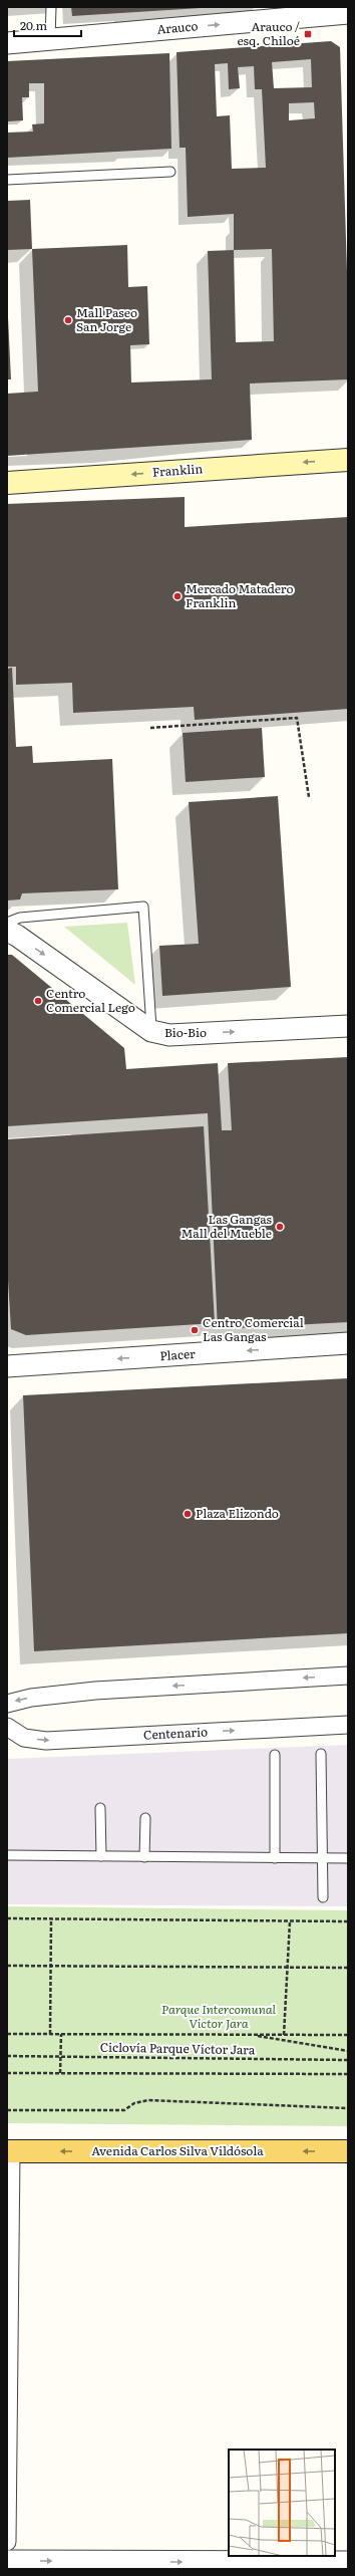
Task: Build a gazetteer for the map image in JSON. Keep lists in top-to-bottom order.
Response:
{
  "streets": {
    "main road": ["Franklin", "Avenida Carlos Silva Vildósola"],
    "street": [
      "Arauco",
      "Bio-Bio",
      "Placer",
      "Centenario"
    ],
    "path": ["Ciclovía Parque Víctor Jara"]
  },
  "one_way": [
    "Arauco",
    "Franklin",
    "Bio-Bio",
    "Placer",
    "Avenida Carlos Silva Vildósola"
  ],
  "parks": ["Parque Intercomunal Victor Jara"],
  "places": {
    "transit": ["Arauco / esq. Chiloé"],
    "other": [
      "Mall Paseo San Jorge",
      "Mercado Matadero Franklin",
      "Centro Comercial Lego",
      "Las Gangas Mall del Mueble",
      "Centro Comercial Las Gangas",
      "Plaza Elizondo"
    ]
  },
  "scale_bar": "20 m"
}
